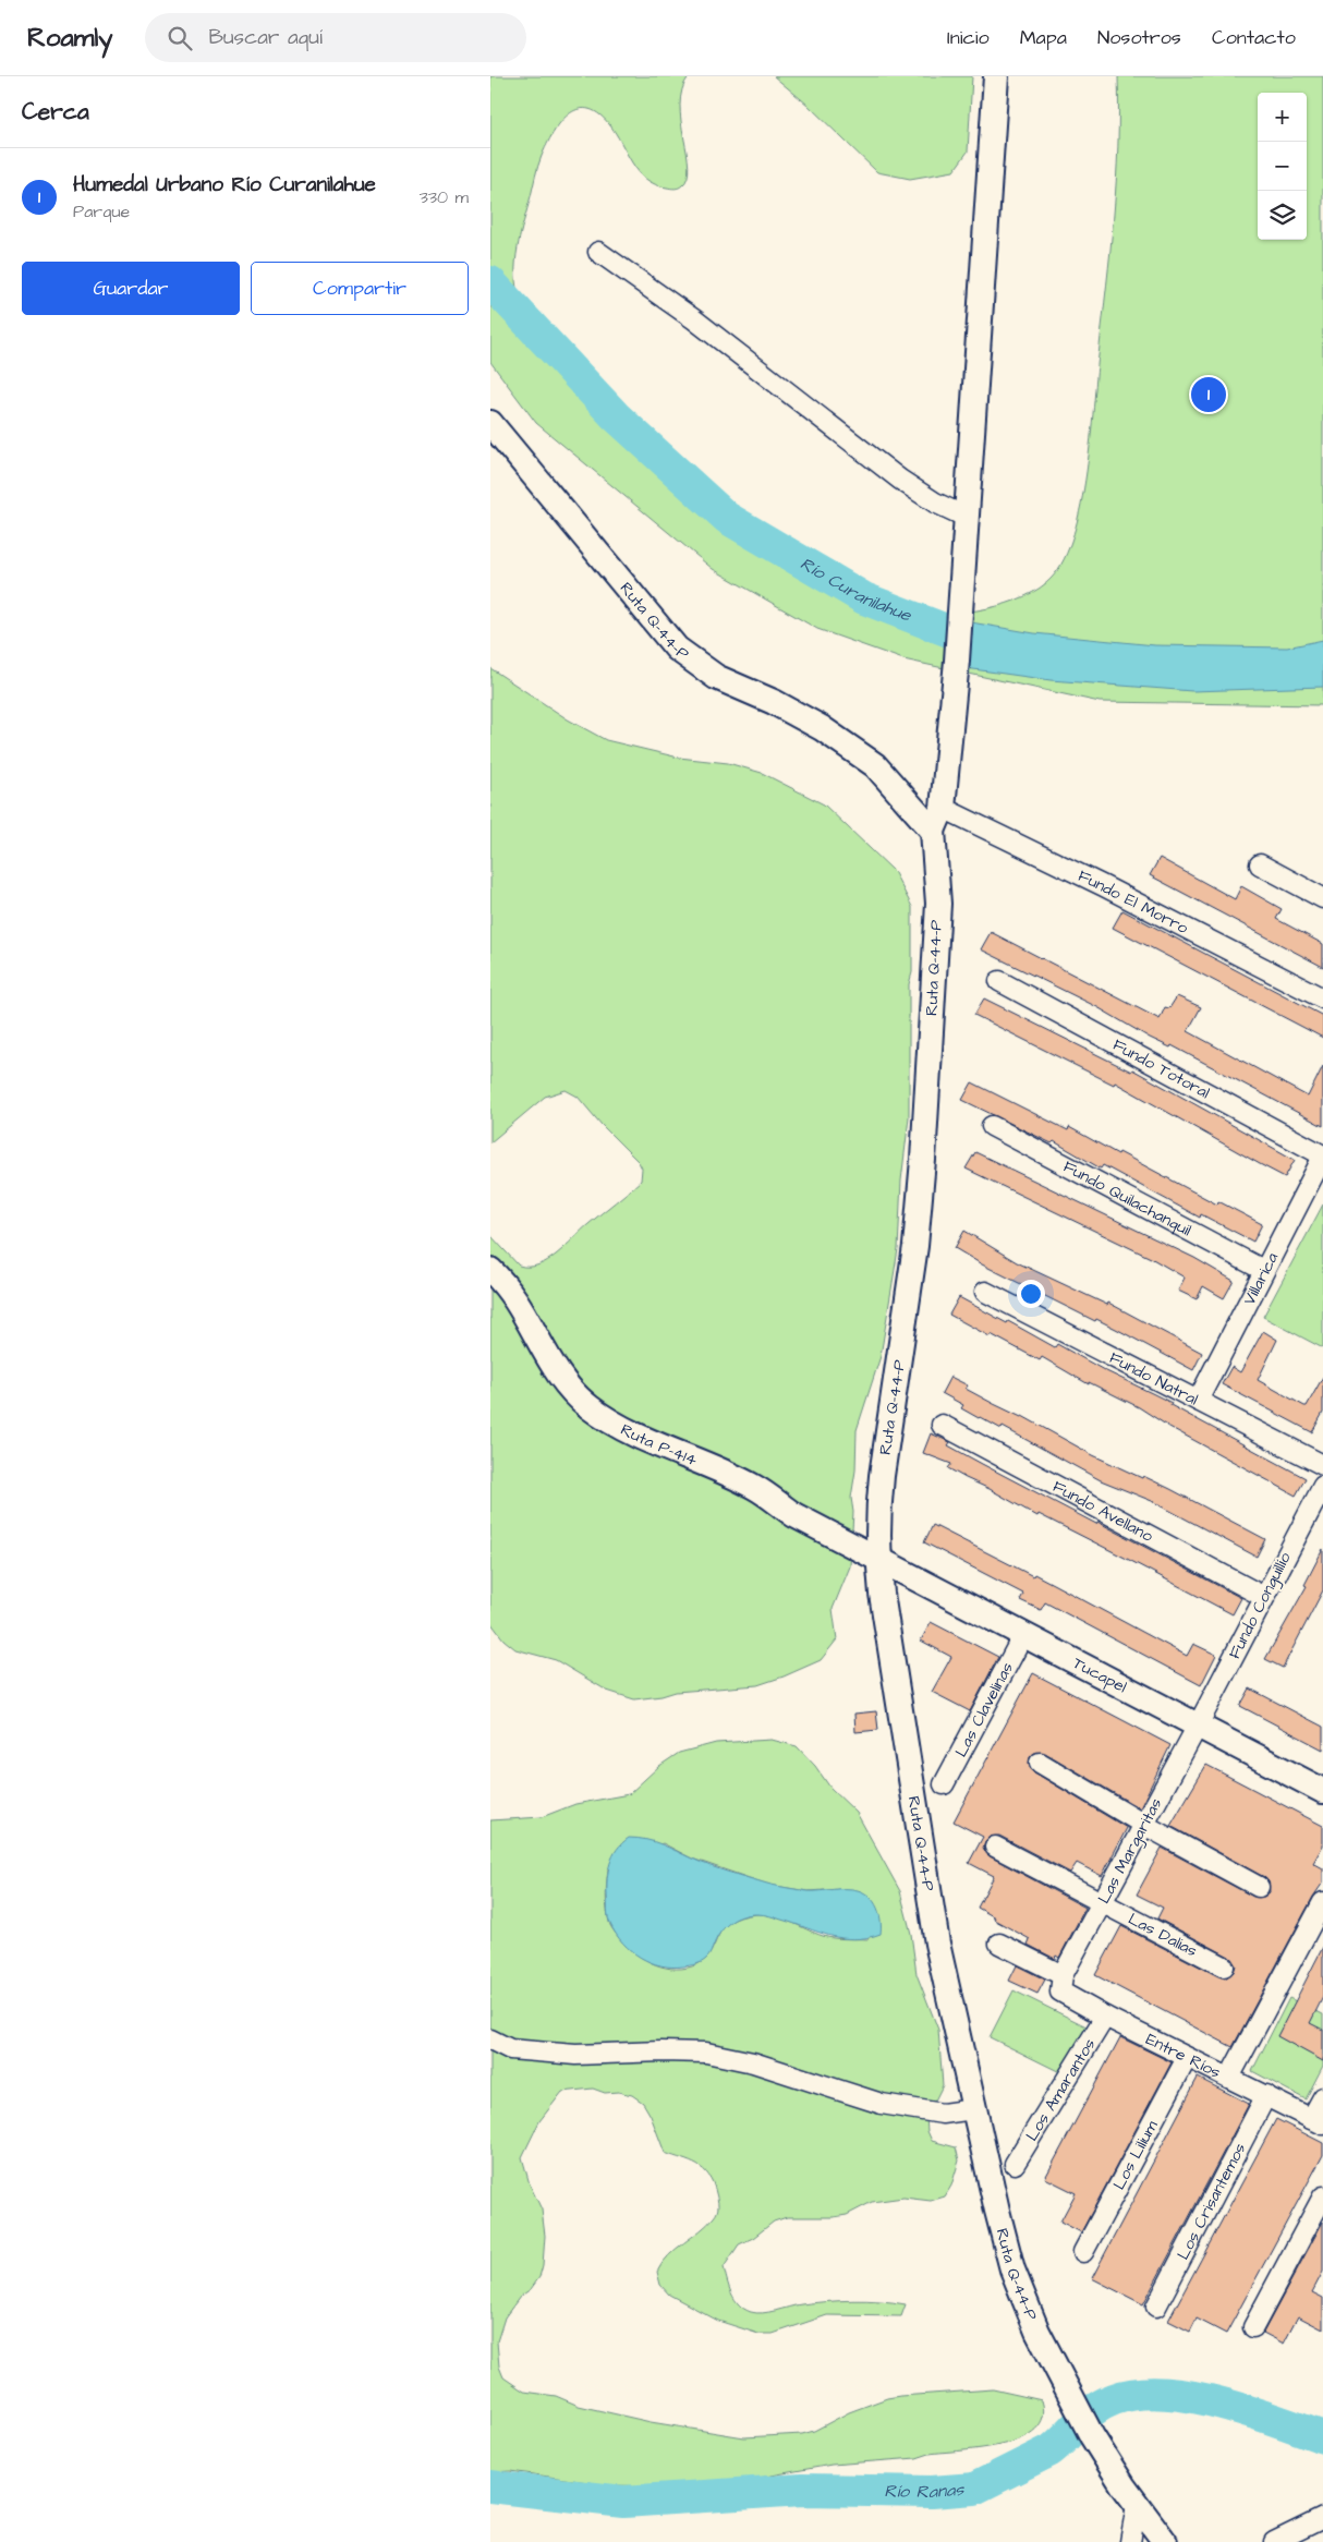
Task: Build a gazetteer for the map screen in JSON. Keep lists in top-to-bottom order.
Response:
{
  "streets": {
    "street": [
      "Ruta Q-44-P",
      "Fundo El Morro",
      "Fundo Totoral",
      "Fundo Quilachanquil",
      "Villarica",
      "Fundo Natral",
      "Ruta P-414",
      "Fundo Avellano",
      "Fundo Conguillío",
      "Tucapel",
      "Las Clavelinas",
      "Las Margaritas",
      "Las Dalias",
      "Entre Ríos",
      "Los Amarantos",
      "Los Lilium",
      "Los Crisantemos"
    ]
  },
  "crossings": [
    ["Ruta Q-44-P", "Ruta P-414"],
    ["Ruta Q-44-P", "Tucapel"],
    ["Fundo Totoral", "Villarica"],
    ["Fundo Quilachanquil", "Villarica"],
    ["Villarica", "Fundo Natral"],
    ["Ruta P-414", "Tucapel"],
    ["Fundo Avellano", "Fundo Conguillío"],
    ["Fundo Conguillío", "Tucapel"],
    ["Fundo Conguillío", "Las Margaritas"],
    ["Tucapel", "Las Clavelinas"],
    ["Tucapel", "Las Margaritas"],
    ["Las Margaritas", "Las Dalias"],
    ["Las Margaritas", "Entre Ríos"],
    ["Entre Ríos", "Los Amarantos"],
    ["Entre Ríos", "Los Lilium"],
    ["Entre Ríos", "Los Crisantemos"]
  ],
  "water": ["Río Curanilahue", "Río Ranas"],
  "page": {
    "header": "Roamly",
    "search": "Buscar aquí",
    "nav": [
      "Inicio",
      "Mapa",
      "Nosotros",
      "Contacto"
    ],
    "heading": "Cerca",
    "map_buttons": ["+", "−"],
    "list": [
      {
        "mark": "1",
        "name": "Humedal Urbano Río Curanilahue",
        "note": "Parque",
        "value": "330 m"
      }
    ],
    "buttons": ["Guardar", "Compartir"],
    "pins": "1"
  }
}
